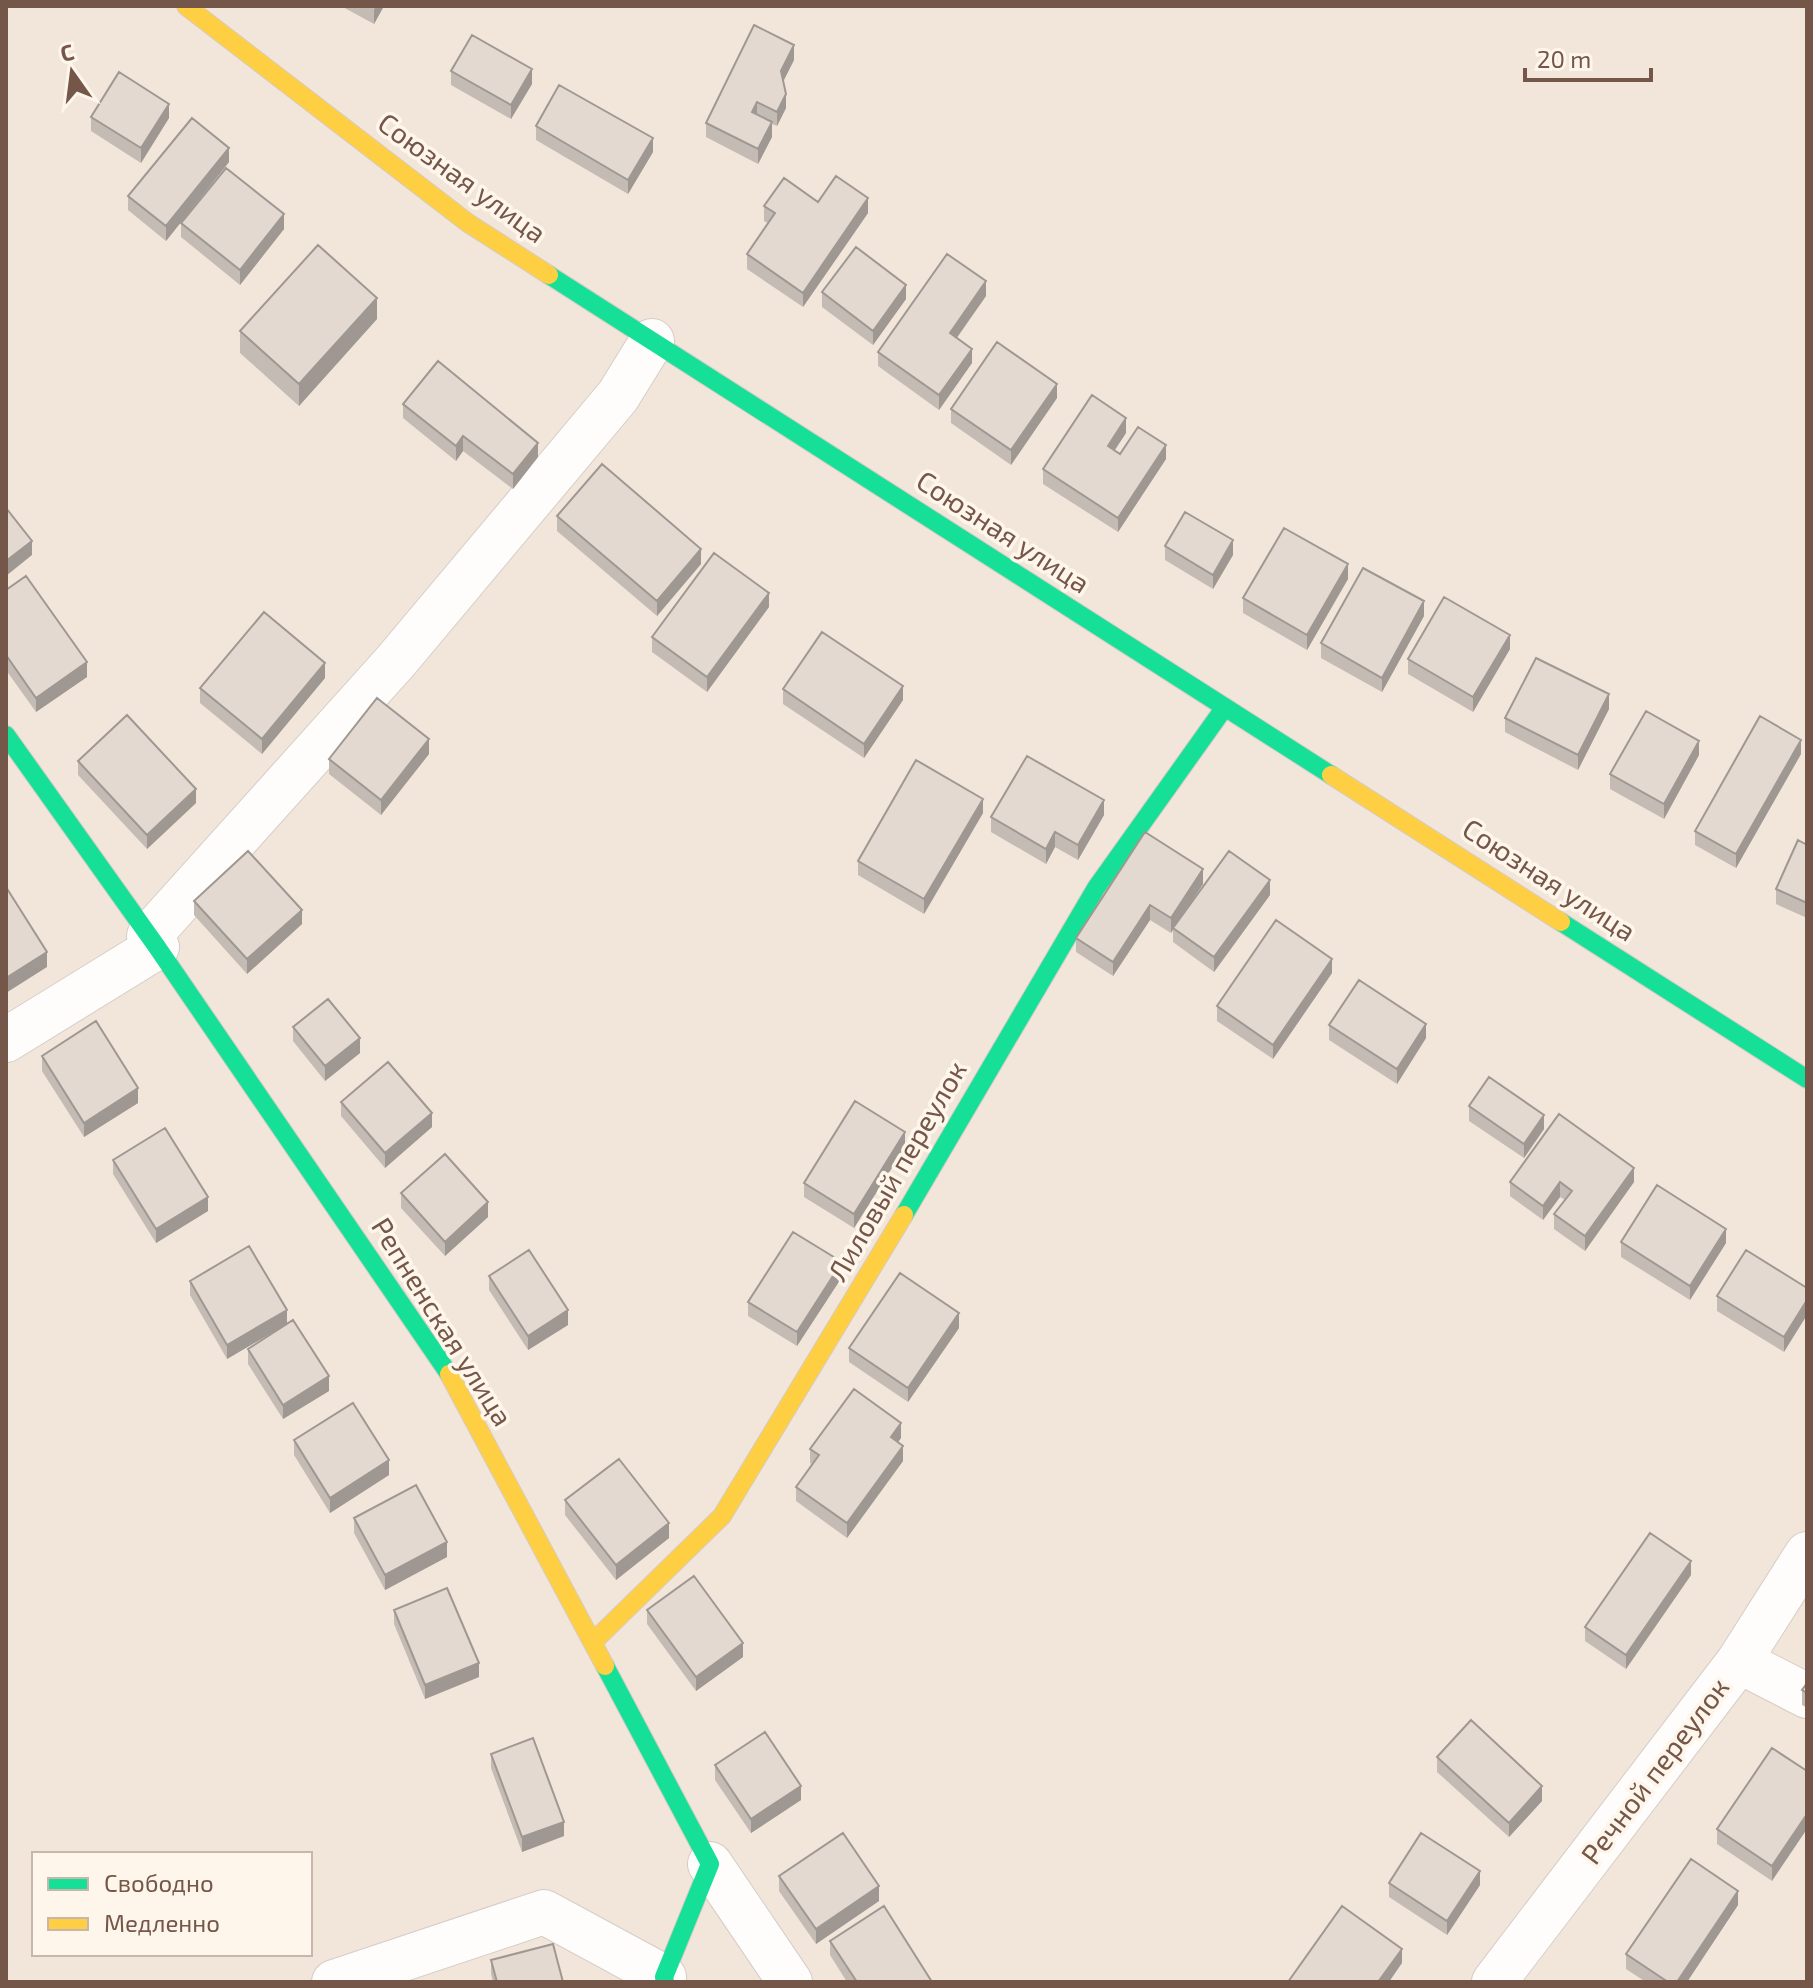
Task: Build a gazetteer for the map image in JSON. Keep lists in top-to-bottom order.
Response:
{
  "streets": {
    "street": [
      "Союзная улица",
      "Лиловый переулок",
      "Репненская улица",
      "Речной переулок"
    ]
  },
  "crossings": [
    ["Союзная улица", "Лиловый переулок"],
    ["Лиловый переулок", "Репненская улица"]
  ],
  "legend": ["Свободно", "Медленно"],
  "scale_bar": "20 m",
  "north": "top"
}
